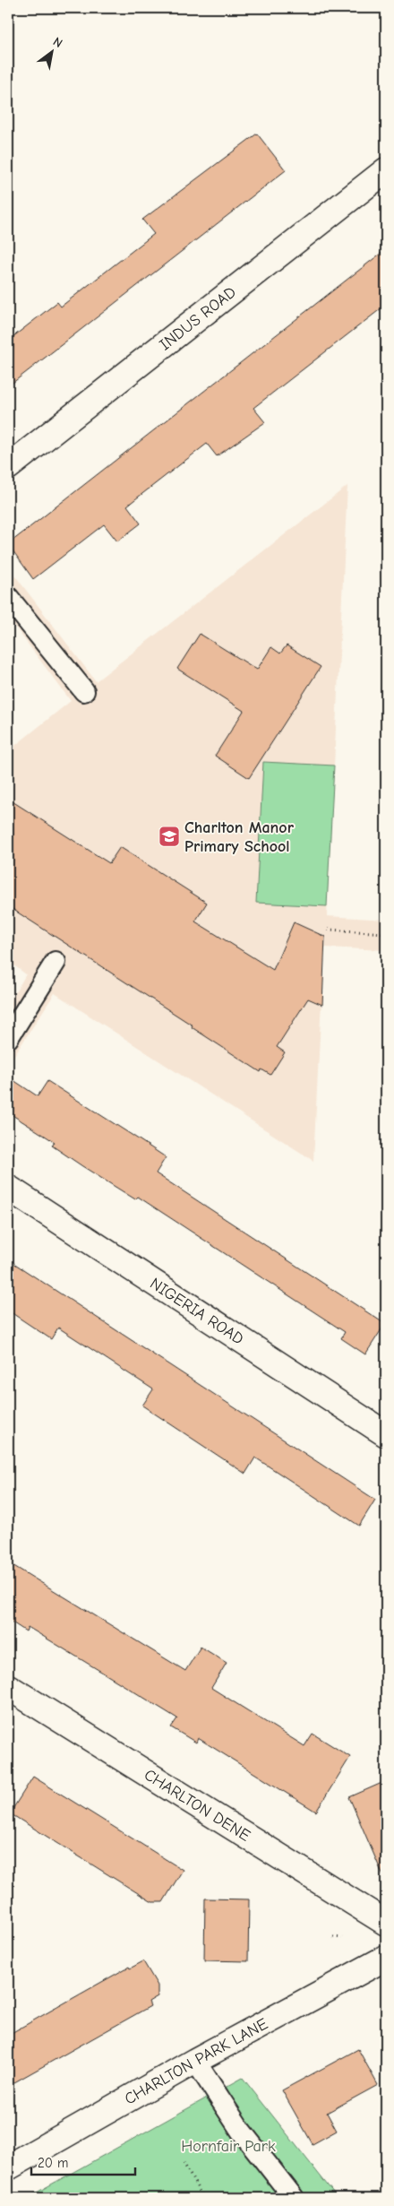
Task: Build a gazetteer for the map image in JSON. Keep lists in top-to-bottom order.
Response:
{
  "streets": {
    "street": [
      "INDUS ROAD",
      "NIGERIA ROAD",
      "CHARLTON DENE",
      "CHARLTON PARK LANE"
    ]
  },
  "parks": ["Hornfair Park"],
  "places": {
    "school or university": ["Charlton Manor Primary School"]
  },
  "scale_bar": "20 m",
  "north": "top right"
}
